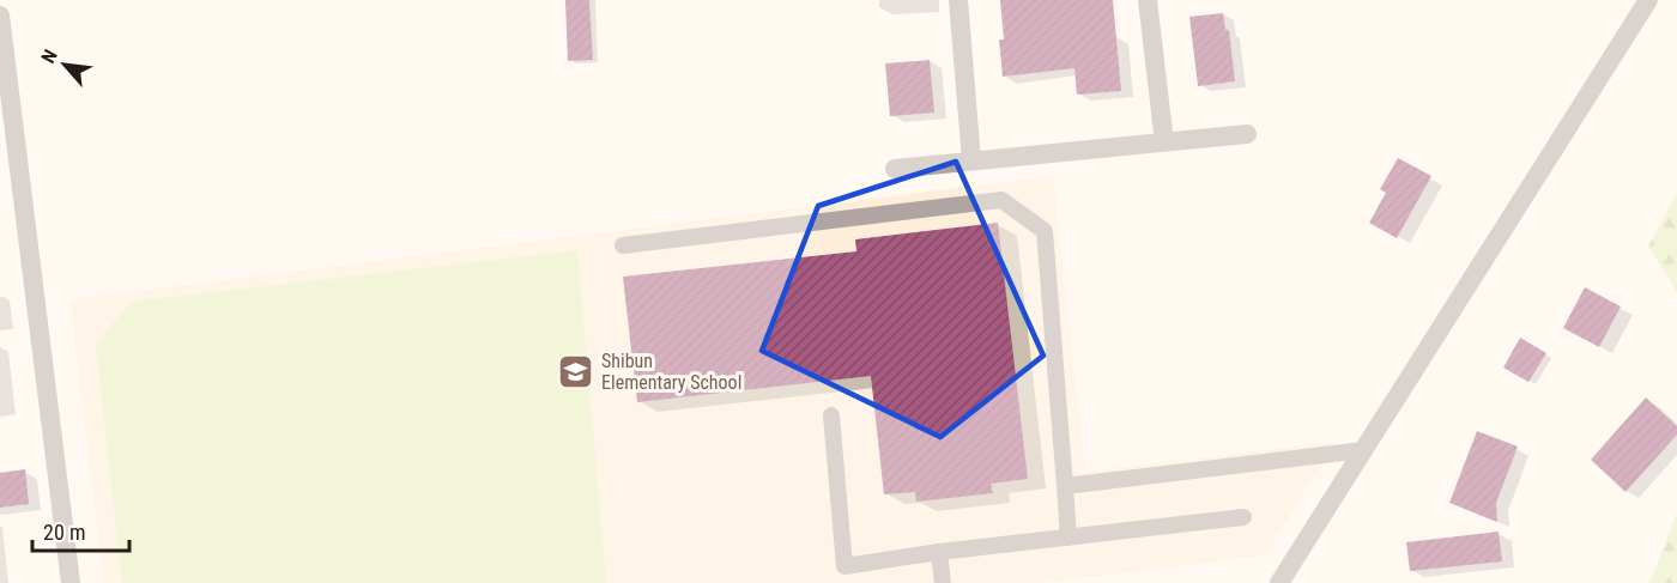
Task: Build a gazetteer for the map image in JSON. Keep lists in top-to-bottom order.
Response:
{
  "places": {
    "school or university": ["Shibun Elementary School"]
  },
  "scale_bar": "20 m",
  "north": "top left"
}
